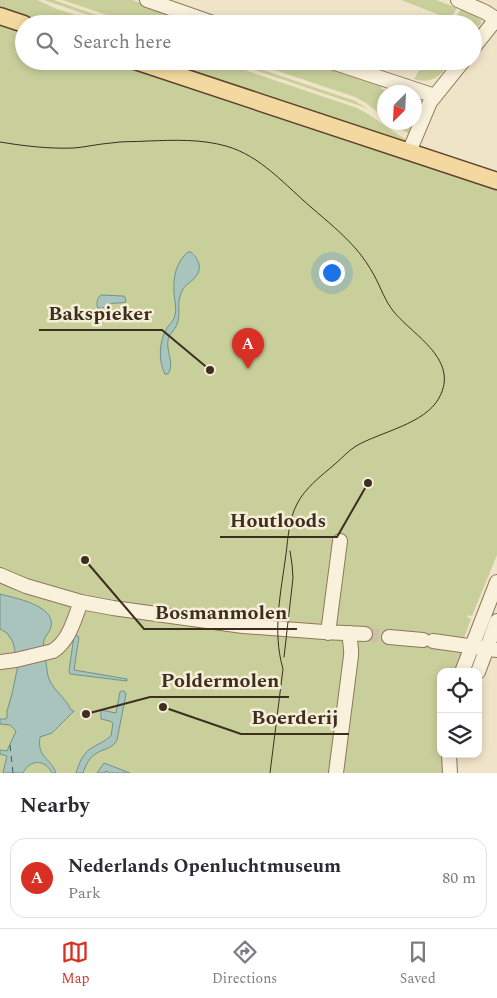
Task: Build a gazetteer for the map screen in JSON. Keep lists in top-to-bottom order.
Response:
{
  "places": [
    "Bakspieker",
    "Houtloods",
    "Bosmanmolen",
    "Boerderij",
    "Poldermolen"
  ],
  "north": "bottom left",
  "page": {
    "search": "Search here",
    "pins": "A",
    "heading": "Nearby",
    "list": [
      {
        "mark": "A",
        "name": "Nederlands Openluchtmuseum",
        "note": "Park",
        "value": "80 m"
      }
    ],
    "nav": ["Map", "Directions", "Saved"]
  }
}
